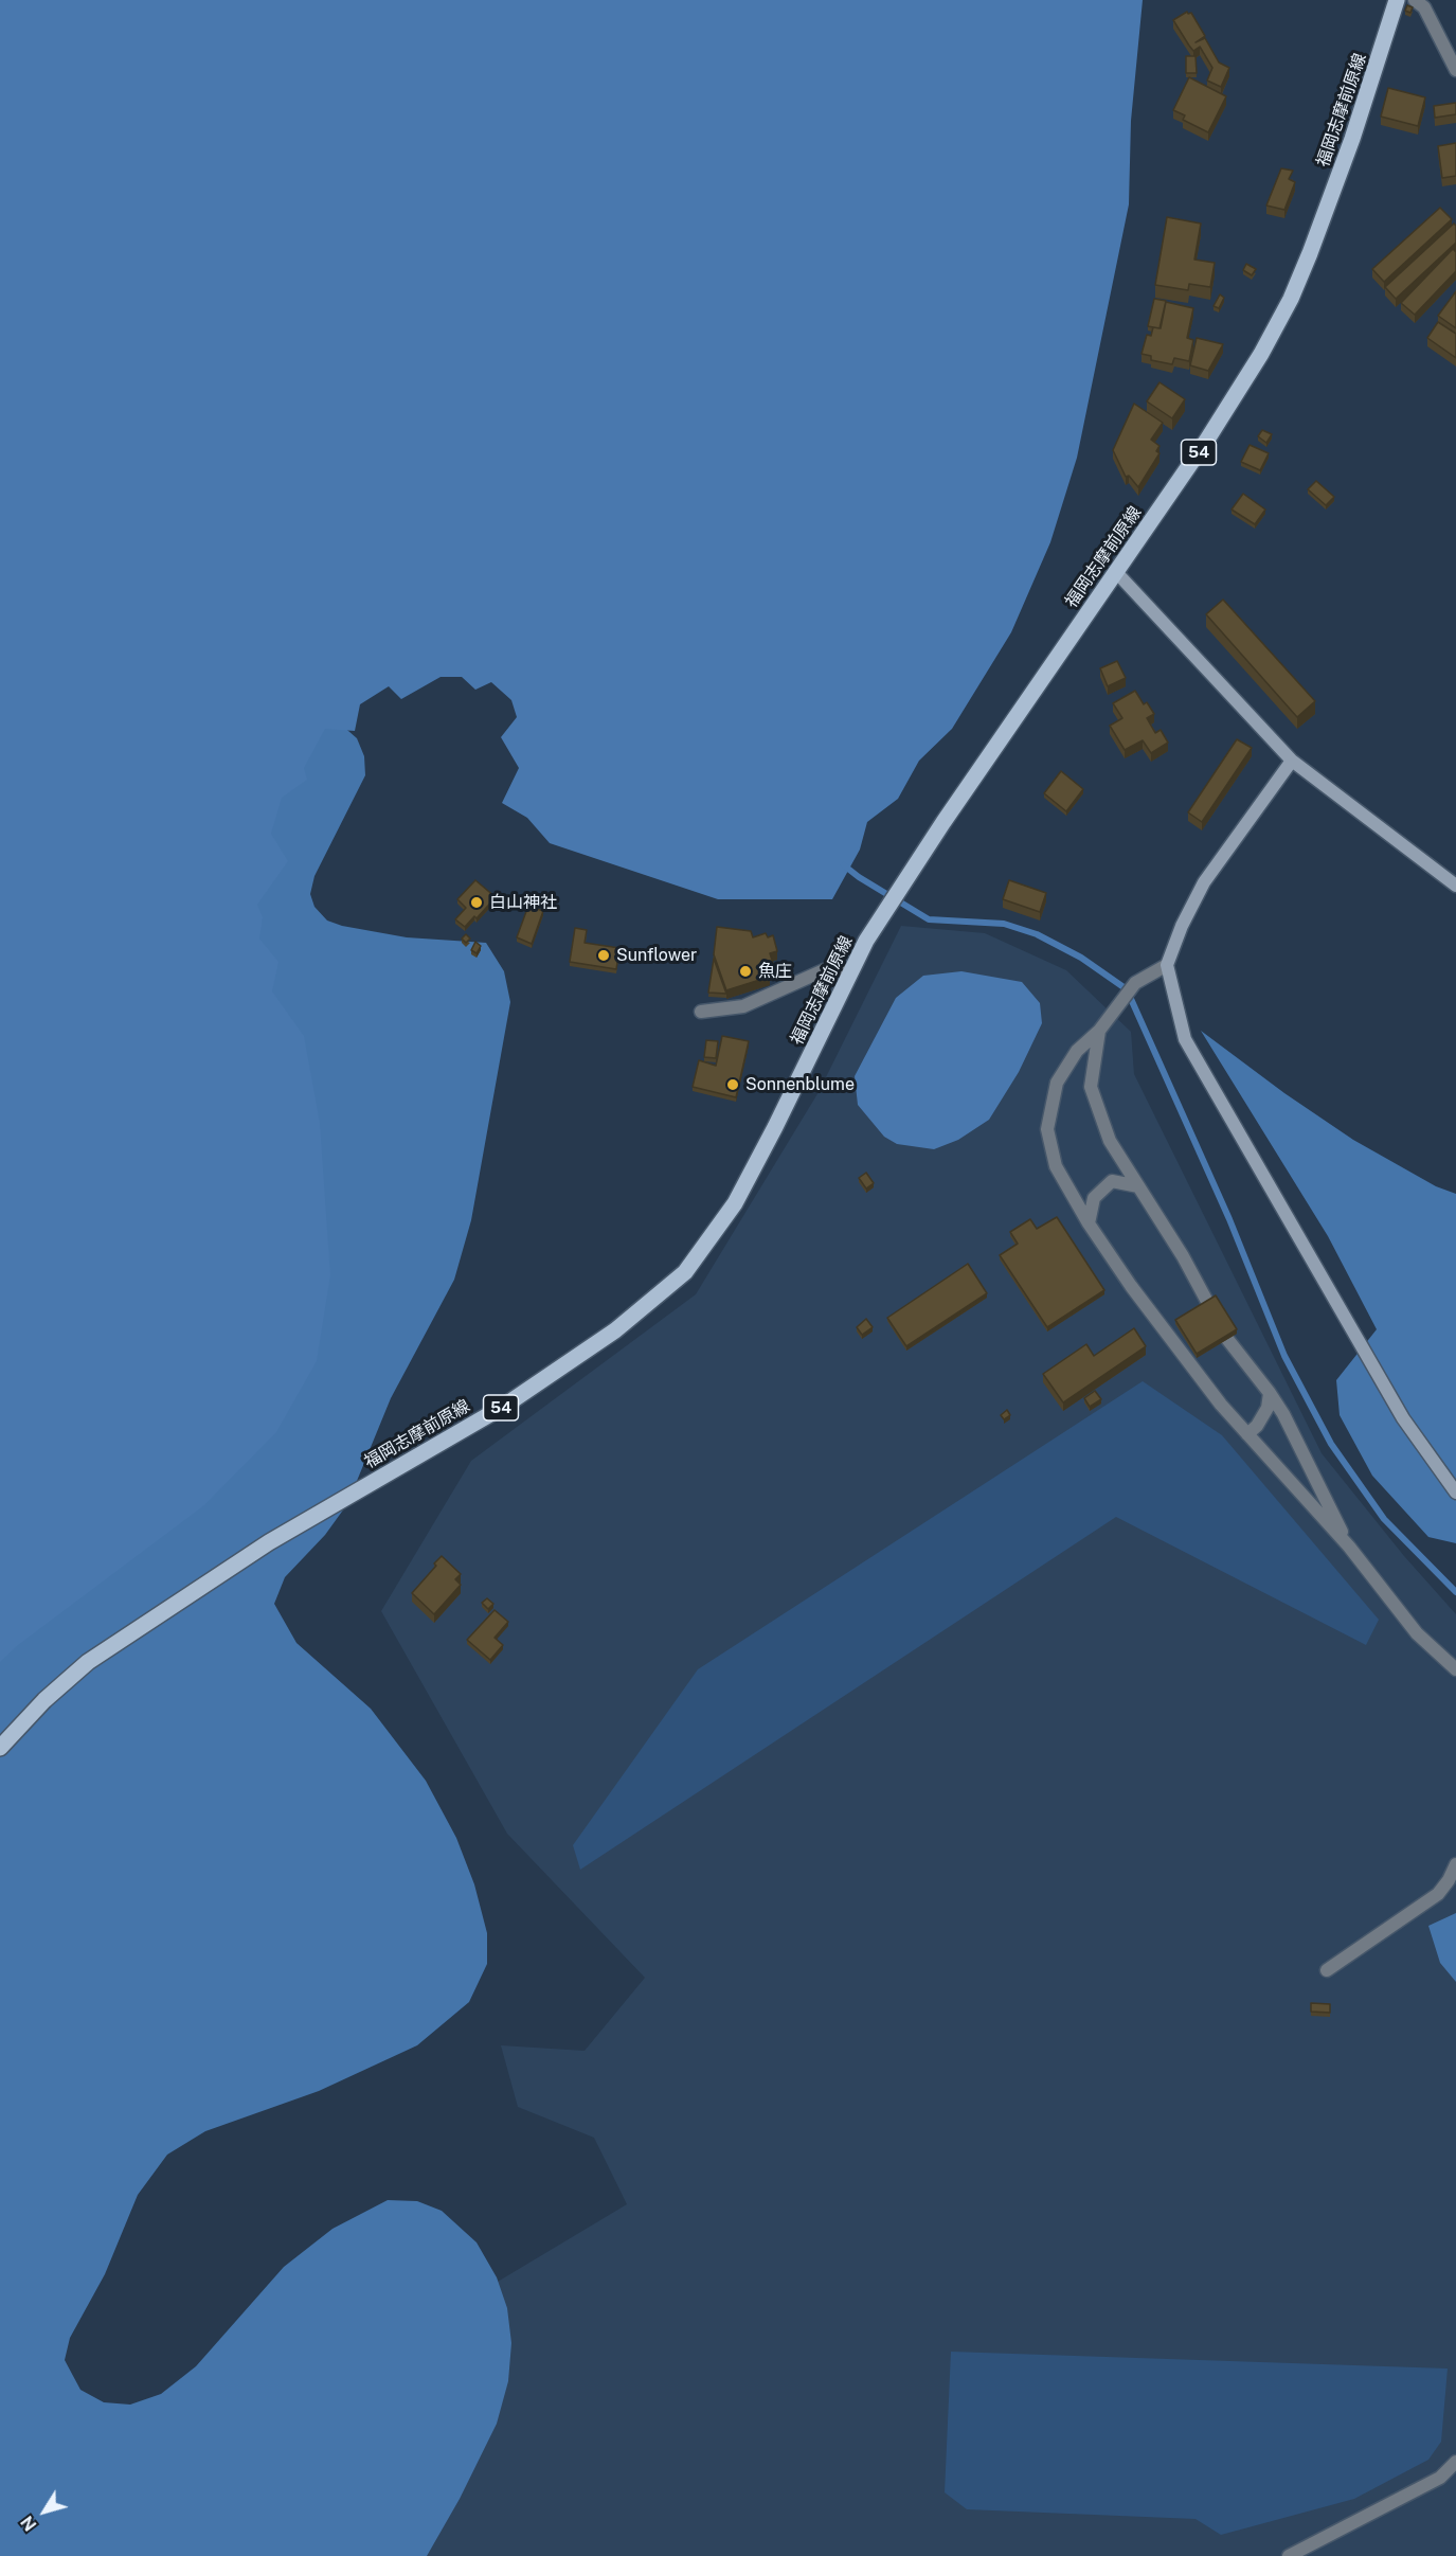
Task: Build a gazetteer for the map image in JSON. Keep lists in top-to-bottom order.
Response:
{
  "streets": {
    "main road": ["福岡志摩前原線", "54"]
  },
  "places": [
    "白山神社",
    "Sunflower",
    "魚庄",
    "Sonnenblume"
  ],
  "north": "bottom left"
}
